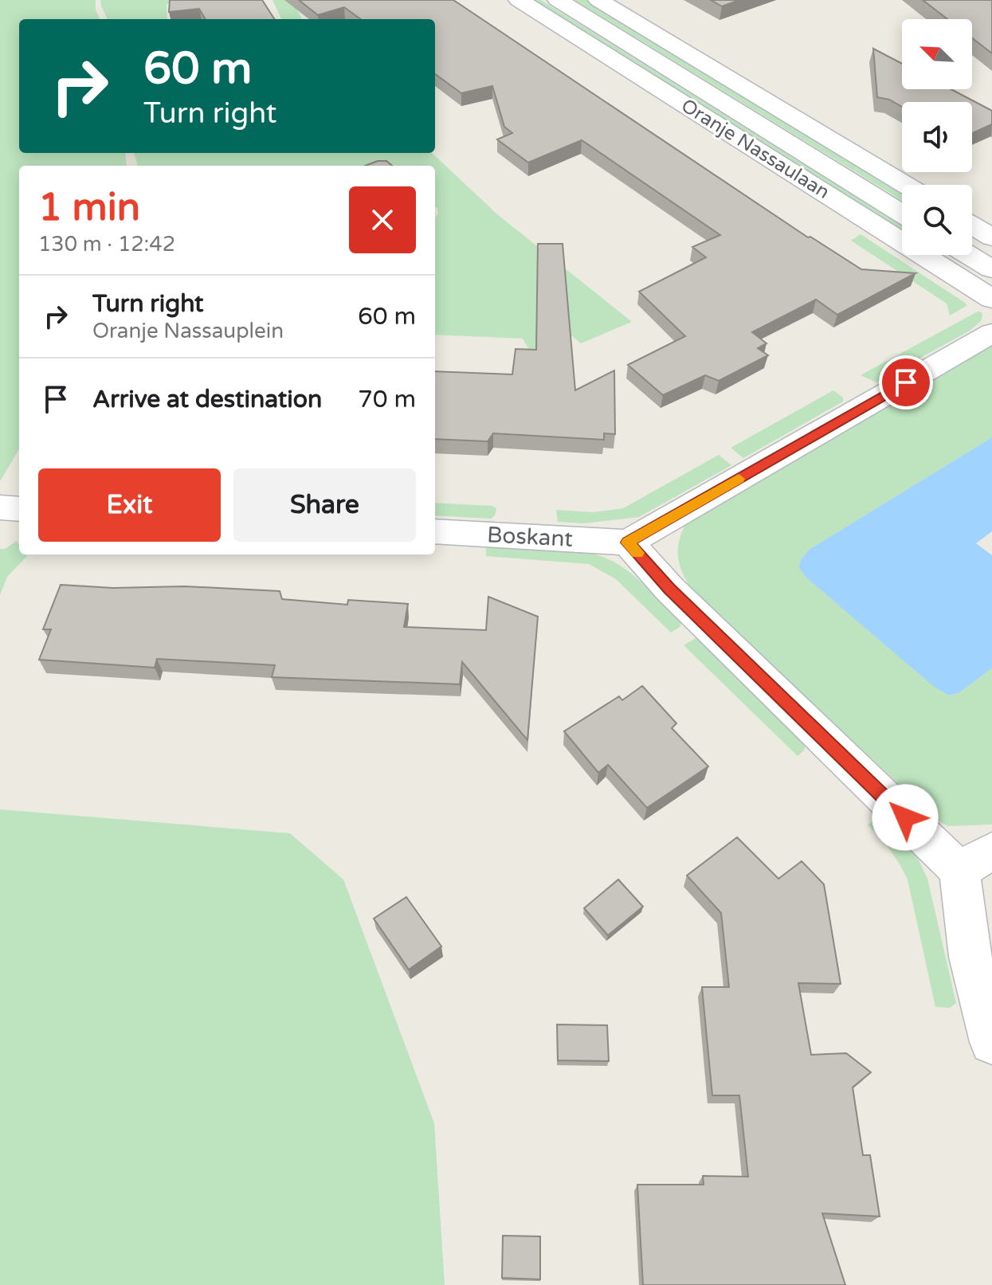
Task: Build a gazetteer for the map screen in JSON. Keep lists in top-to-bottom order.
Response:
{
  "streets": {
    "street": ["Oranje Nassaulaan", "Boskant"]
  },
  "north": "top left",
  "page": {
    "turn": ["60 m", "Turn right"],
    "heading": ["1 min", "130 m · 12:42"],
    "list": [
      {
        "name": "Turn right",
        "note": "Oranje Nassauplein",
        "value": "60 m"
      },
      {
        "name": "Arrive at destination",
        "value": "70 m"
      }
    ],
    "buttons": ["Exit", "Share"]
  }
}
